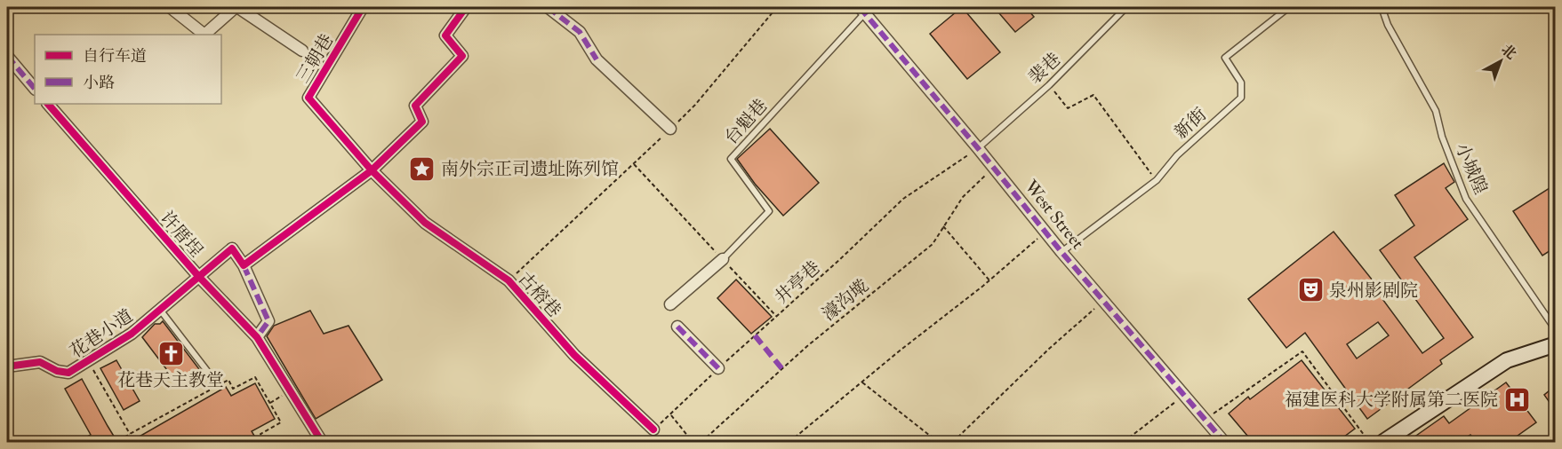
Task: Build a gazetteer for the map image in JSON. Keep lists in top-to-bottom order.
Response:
{
  "streets": {
    "street": [
      "三朝巷",
      "West Street",
      "许厝埕",
      "古榕巷",
      "花巷小道"
    ],
    "lane": [
      "裴巷",
      "台魁巷",
      "新街",
      "小城隍"
    ],
    "path": ["井亭巷", "濠沟墘"]
  },
  "crossings": [
    ["三朝巷", "古榕巷"],
    ["裴巷", "West Street"],
    ["裴巷", "井亭巷"],
    ["台魁巷", "West Street"],
    ["新街", "West Street"],
    ["West Street", "井亭巷"],
    ["West Street", "濠沟墘"],
    ["许厝埕", "花巷小道"],
    ["井亭巷", "古榕巷"]
  ],
  "places": {
    "place": ["南外宗正司遗址陈列馆"],
    "theatre": ["泉州影剧院"],
    "church": ["花巷天主教堂"],
    "hospital": ["福建医科大学附属第二医院"]
  },
  "legend": ["自行车道", "小路"],
  "north": "top right"
}
